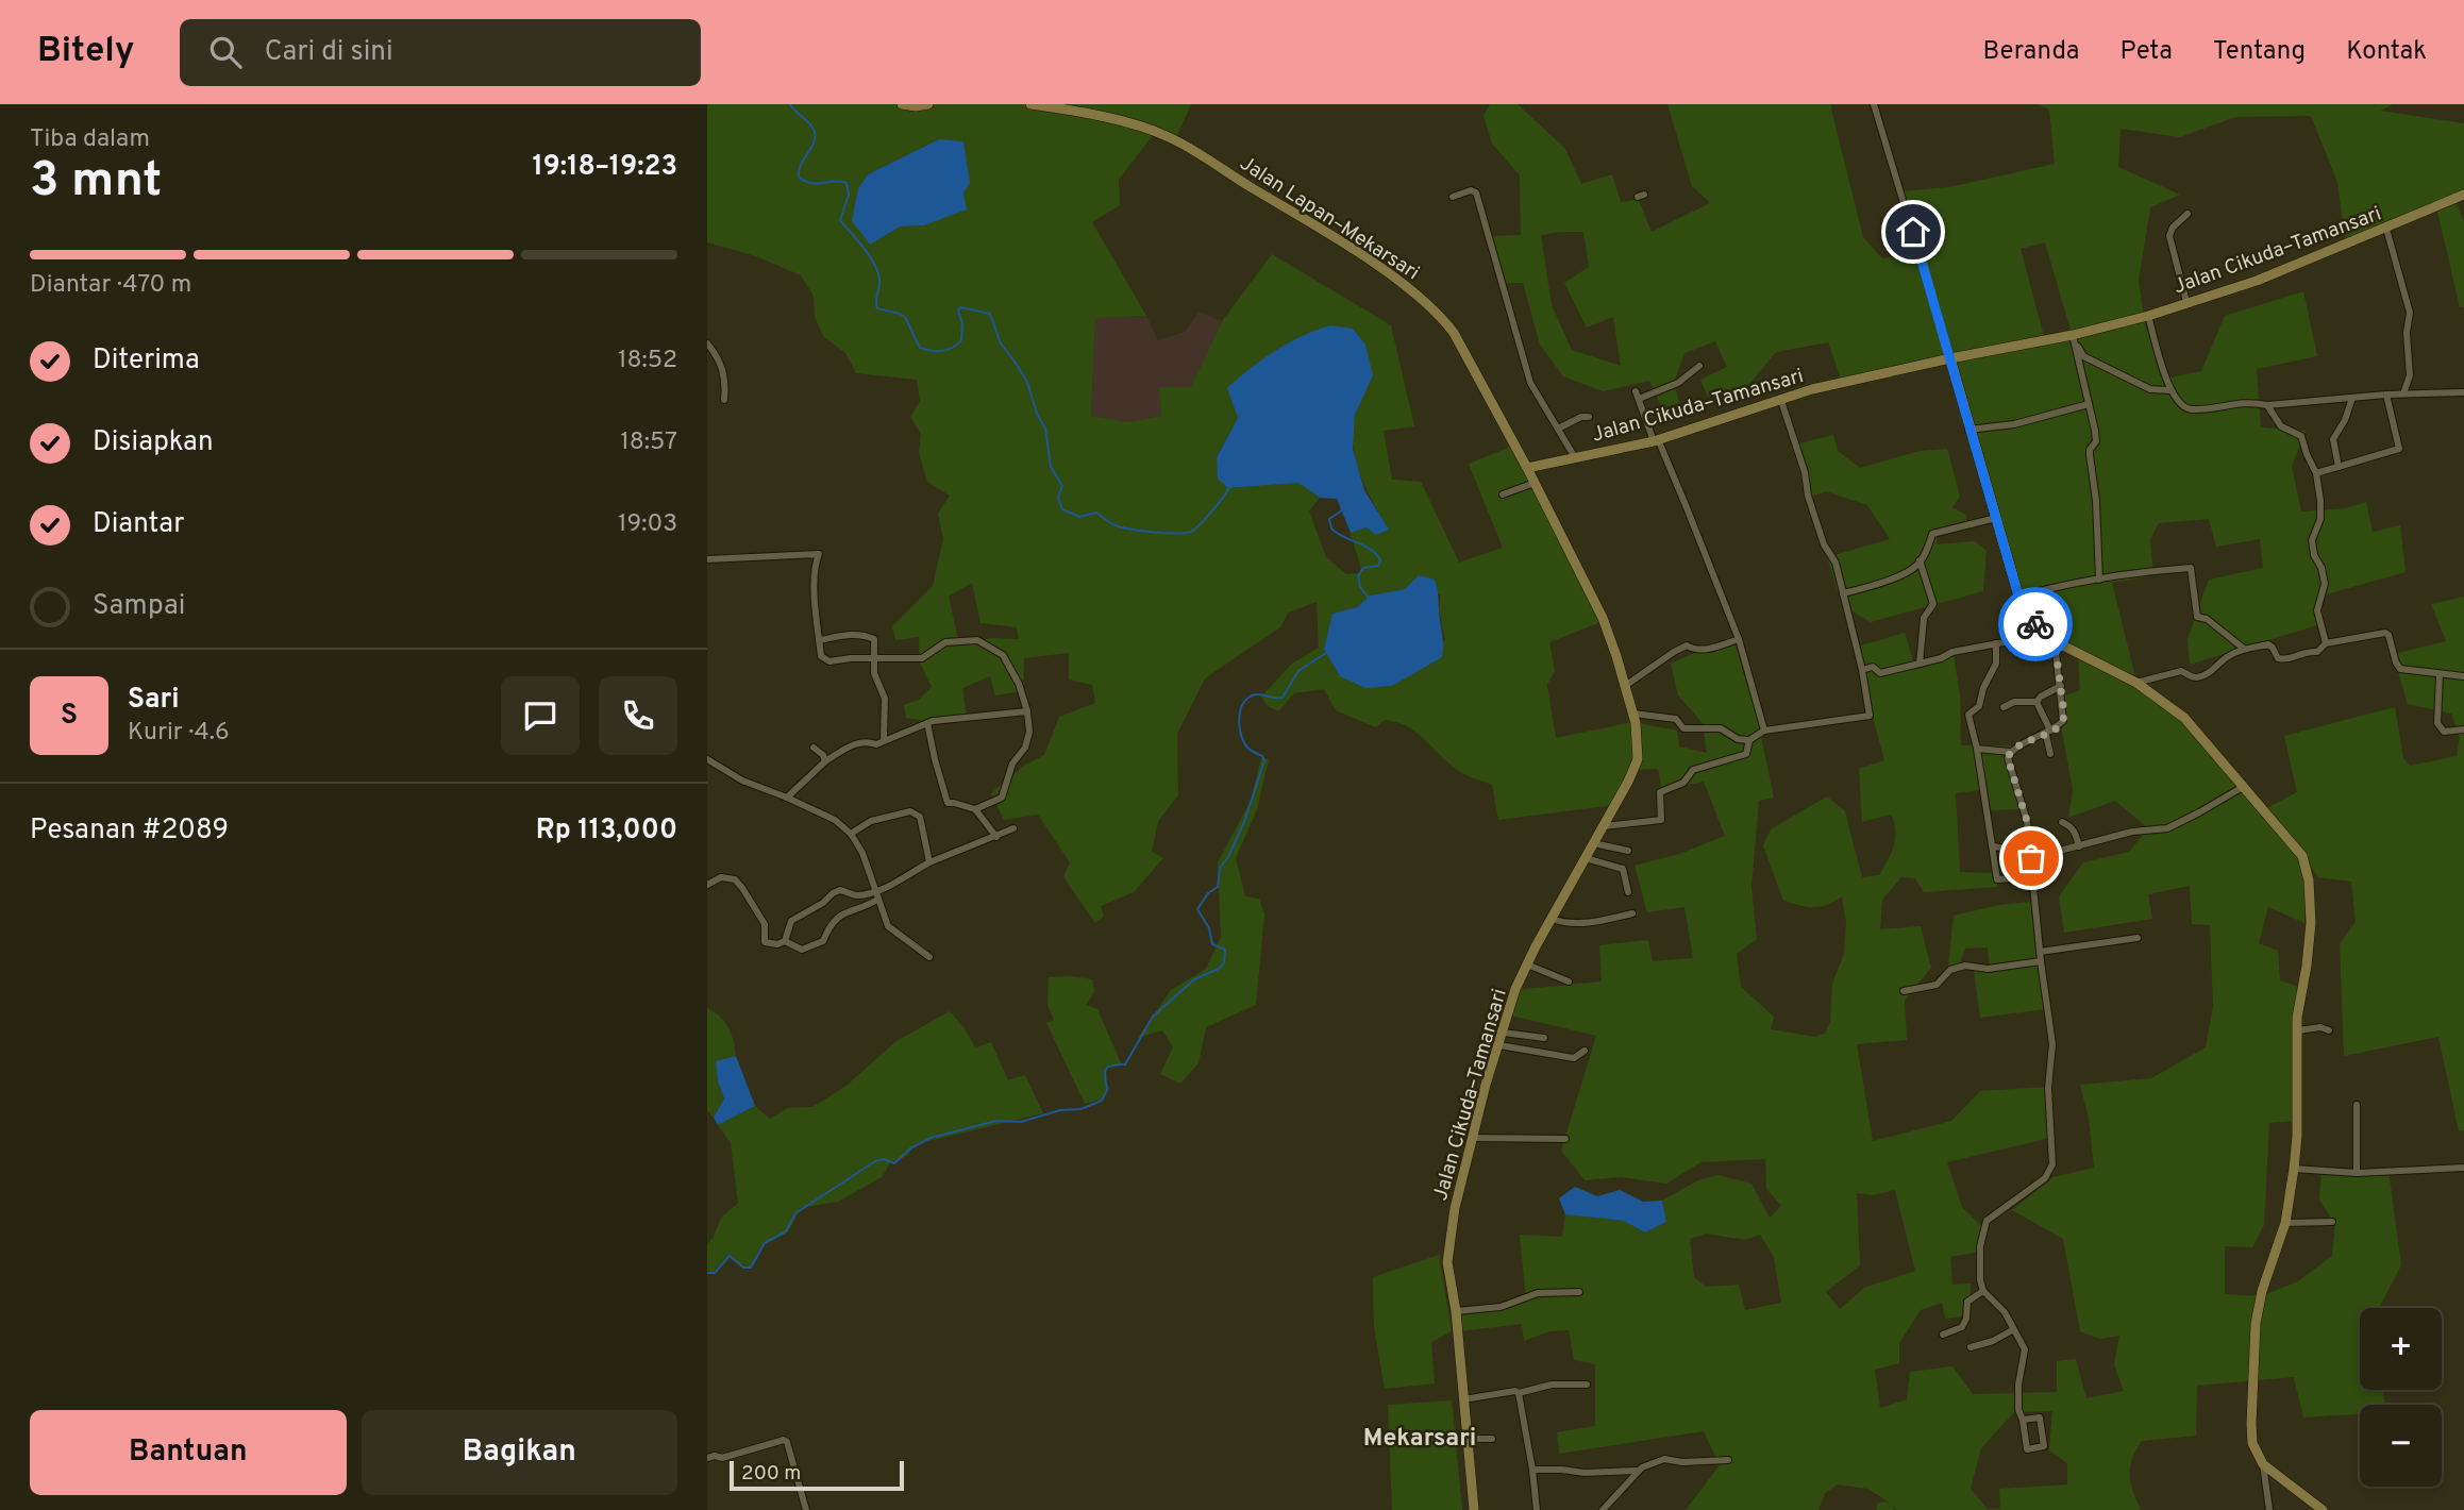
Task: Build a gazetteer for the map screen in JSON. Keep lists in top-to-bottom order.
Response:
{
  "streets": {
    "street": ["Jalan Lapan–Mekarsari", "Jalan Cikuda–Tamansari"]
  },
  "crossings": [
    ["Jalan Lapan–Mekarsari", "Jalan Cikuda–Tamansari"]
  ],
  "districts": ["Mekarsari"],
  "scale_bar": "200 m",
  "page": {
    "header": "Bitely",
    "search": "Cari di sini",
    "nav": [
      "Beranda",
      "Peta",
      "Tentang",
      "Kontak"
    ],
    "heading": ["3 mnt", "Tiba dalam", "19:18–19:23"],
    "panel": [
      "Sari",
      "Kurir · 4.6",
      "Pesanan #2089",
      "Rp 113,000"
    ],
    "bar": "Diantar · 470 m",
    "list": [
      ["Diterima", "18:52"],
      ["Disiapkan", "18:57"],
      ["Diantar", "19:03"],
      "Sampai"
    ],
    "round": "S",
    "map_buttons": ["+", "−"],
    "buttons": ["Bantuan", "Bagikan"],
    "scale": "200 m"
  }
}
